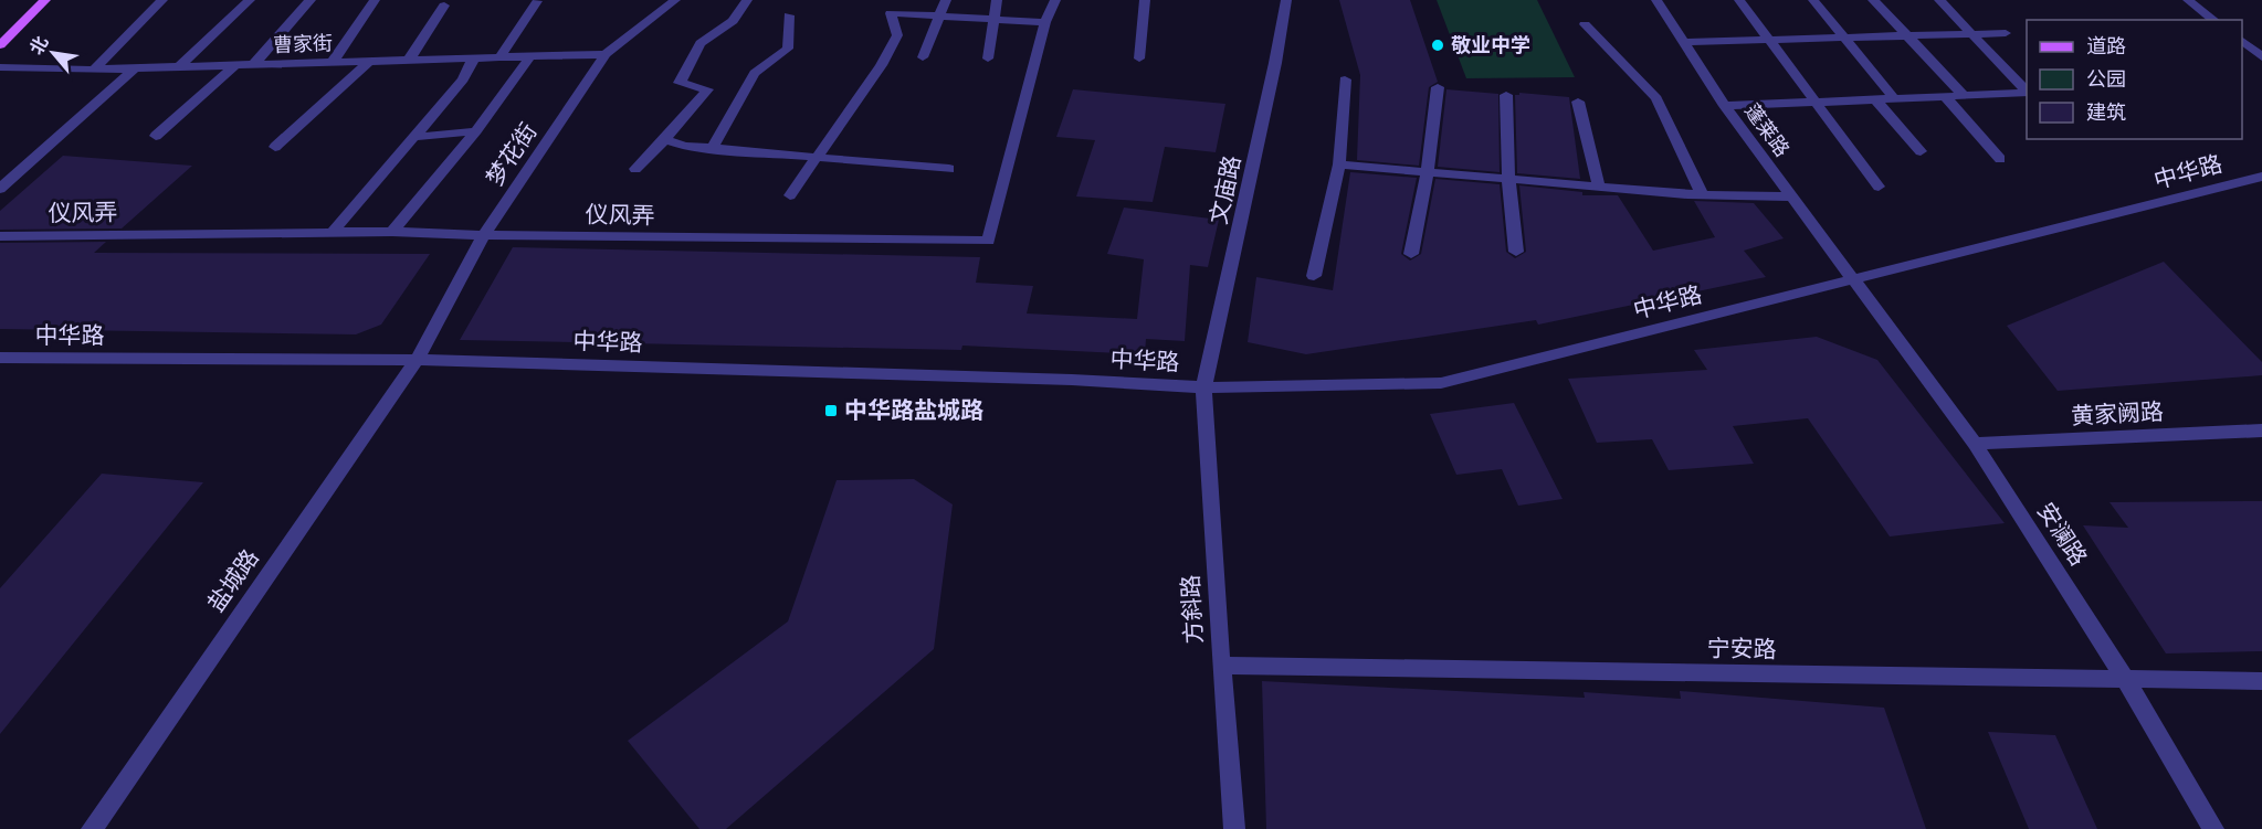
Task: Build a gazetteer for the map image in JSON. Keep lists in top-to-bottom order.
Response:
{
  "streets": {
    "street": [
      "曹家街",
      "蓬莱路",
      "梦花街",
      "中华路",
      "文庙路",
      "仪风弄",
      "黄家阙路",
      "安澜路",
      "盐城路",
      "方斜路",
      "宁安路"
    ]
  },
  "crossings": [
    ["曹家街", "梦花街"],
    ["蓬莱路", "中华路"],
    ["蓬莱路", "安澜路"],
    ["梦花街", "中华路"],
    ["梦花街", "仪风弄"],
    ["梦花街", "盐城路"],
    ["中华路", "文庙路"],
    ["中华路", "安澜路"],
    ["中华路", "盐城路"],
    ["中华路", "方斜路"],
    ["文庙路", "方斜路"],
    ["黄家阙路", "安澜路"],
    ["安澜路", "宁安路"],
    ["方斜路", "宁安路"]
  ],
  "places": {
    "other": ["敬业中学"],
    "transit": ["中华路盐城路"]
  },
  "legend": ["道路", "公园", "建筑"],
  "north": "top left"
}
